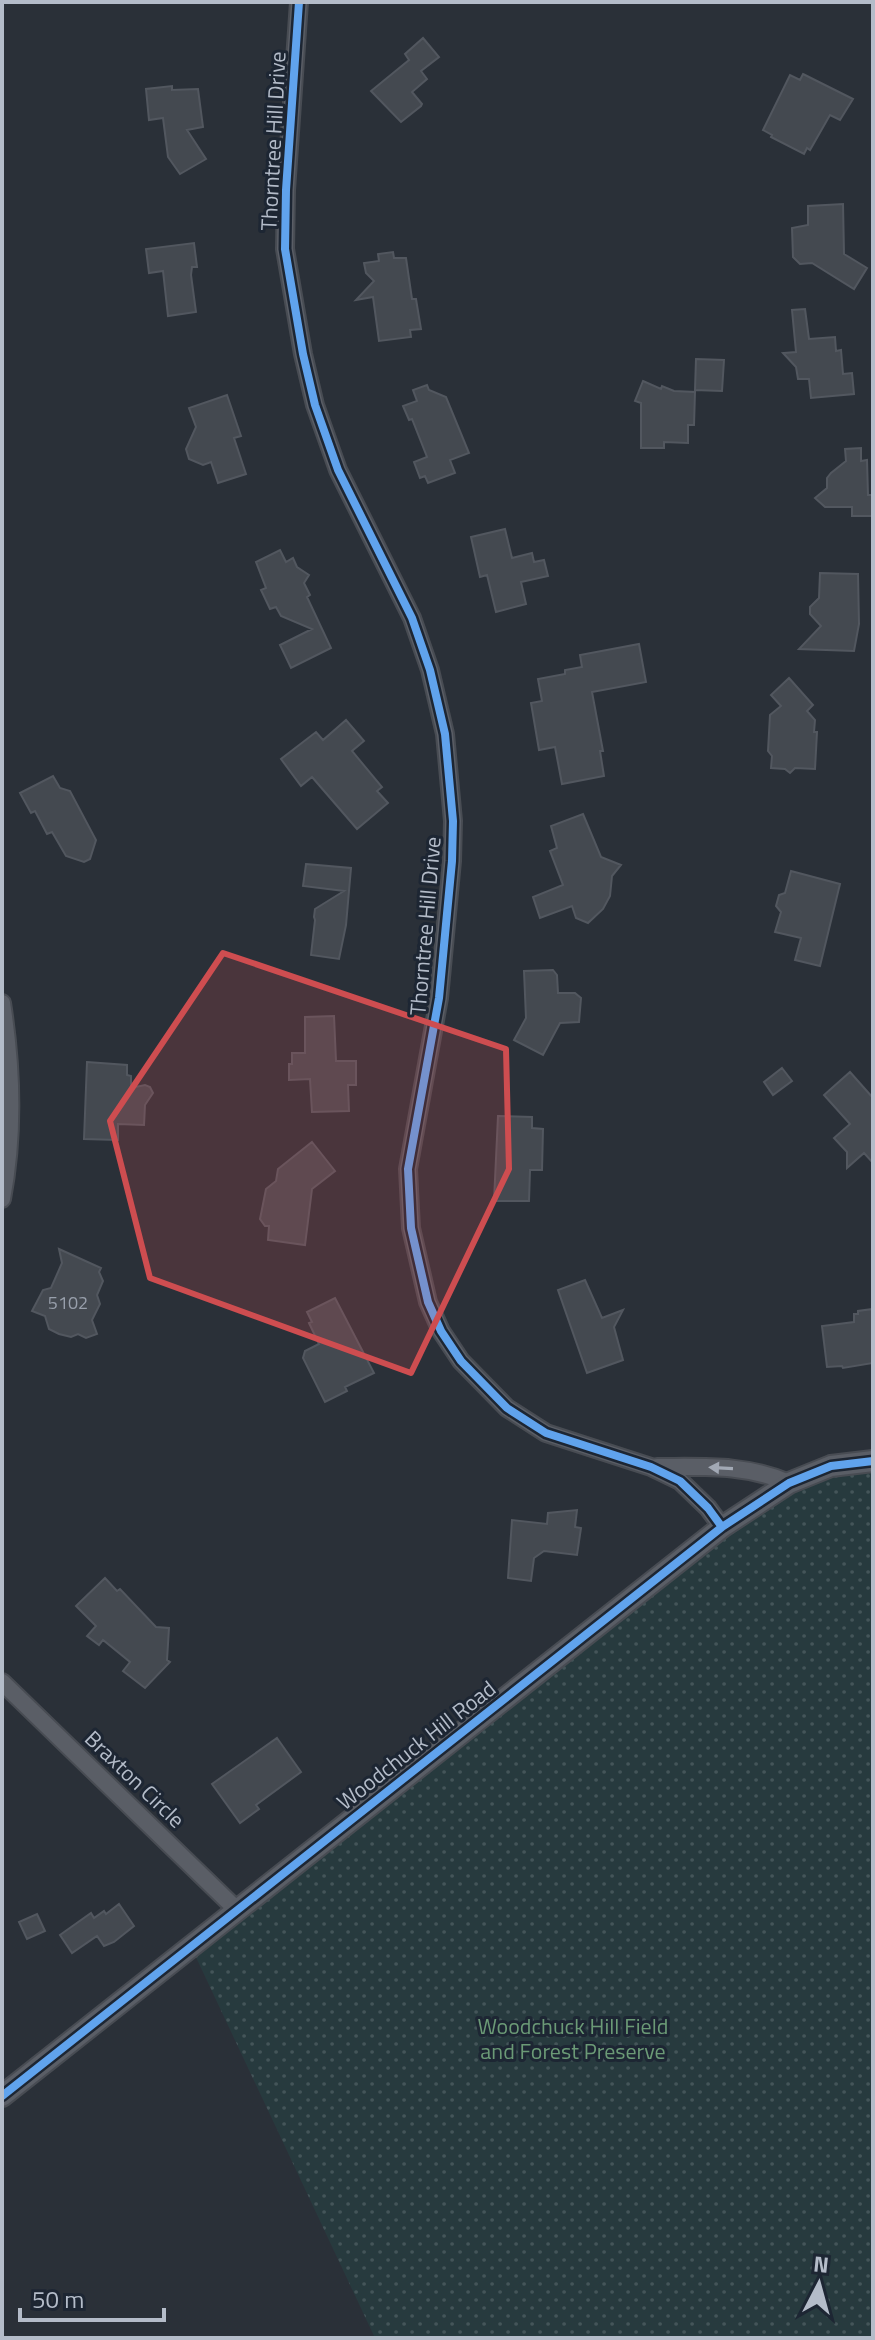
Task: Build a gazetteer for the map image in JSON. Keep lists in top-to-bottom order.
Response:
{
  "streets": {
    "street": ["Thorntree Hill Drive", "Woodchuck Hill Road", "Braxton Circle"]
  },
  "crossings": [
    ["Thorntree Hill Drive", "Woodchuck Hill Road"],
    ["Woodchuck Hill Road", "Braxton Circle"]
  ],
  "parks": ["Woodchuck Hill Field and Forest Preserve"],
  "house_numbers": ["5102"],
  "scale_bar": "50 m",
  "north": "top"
}
